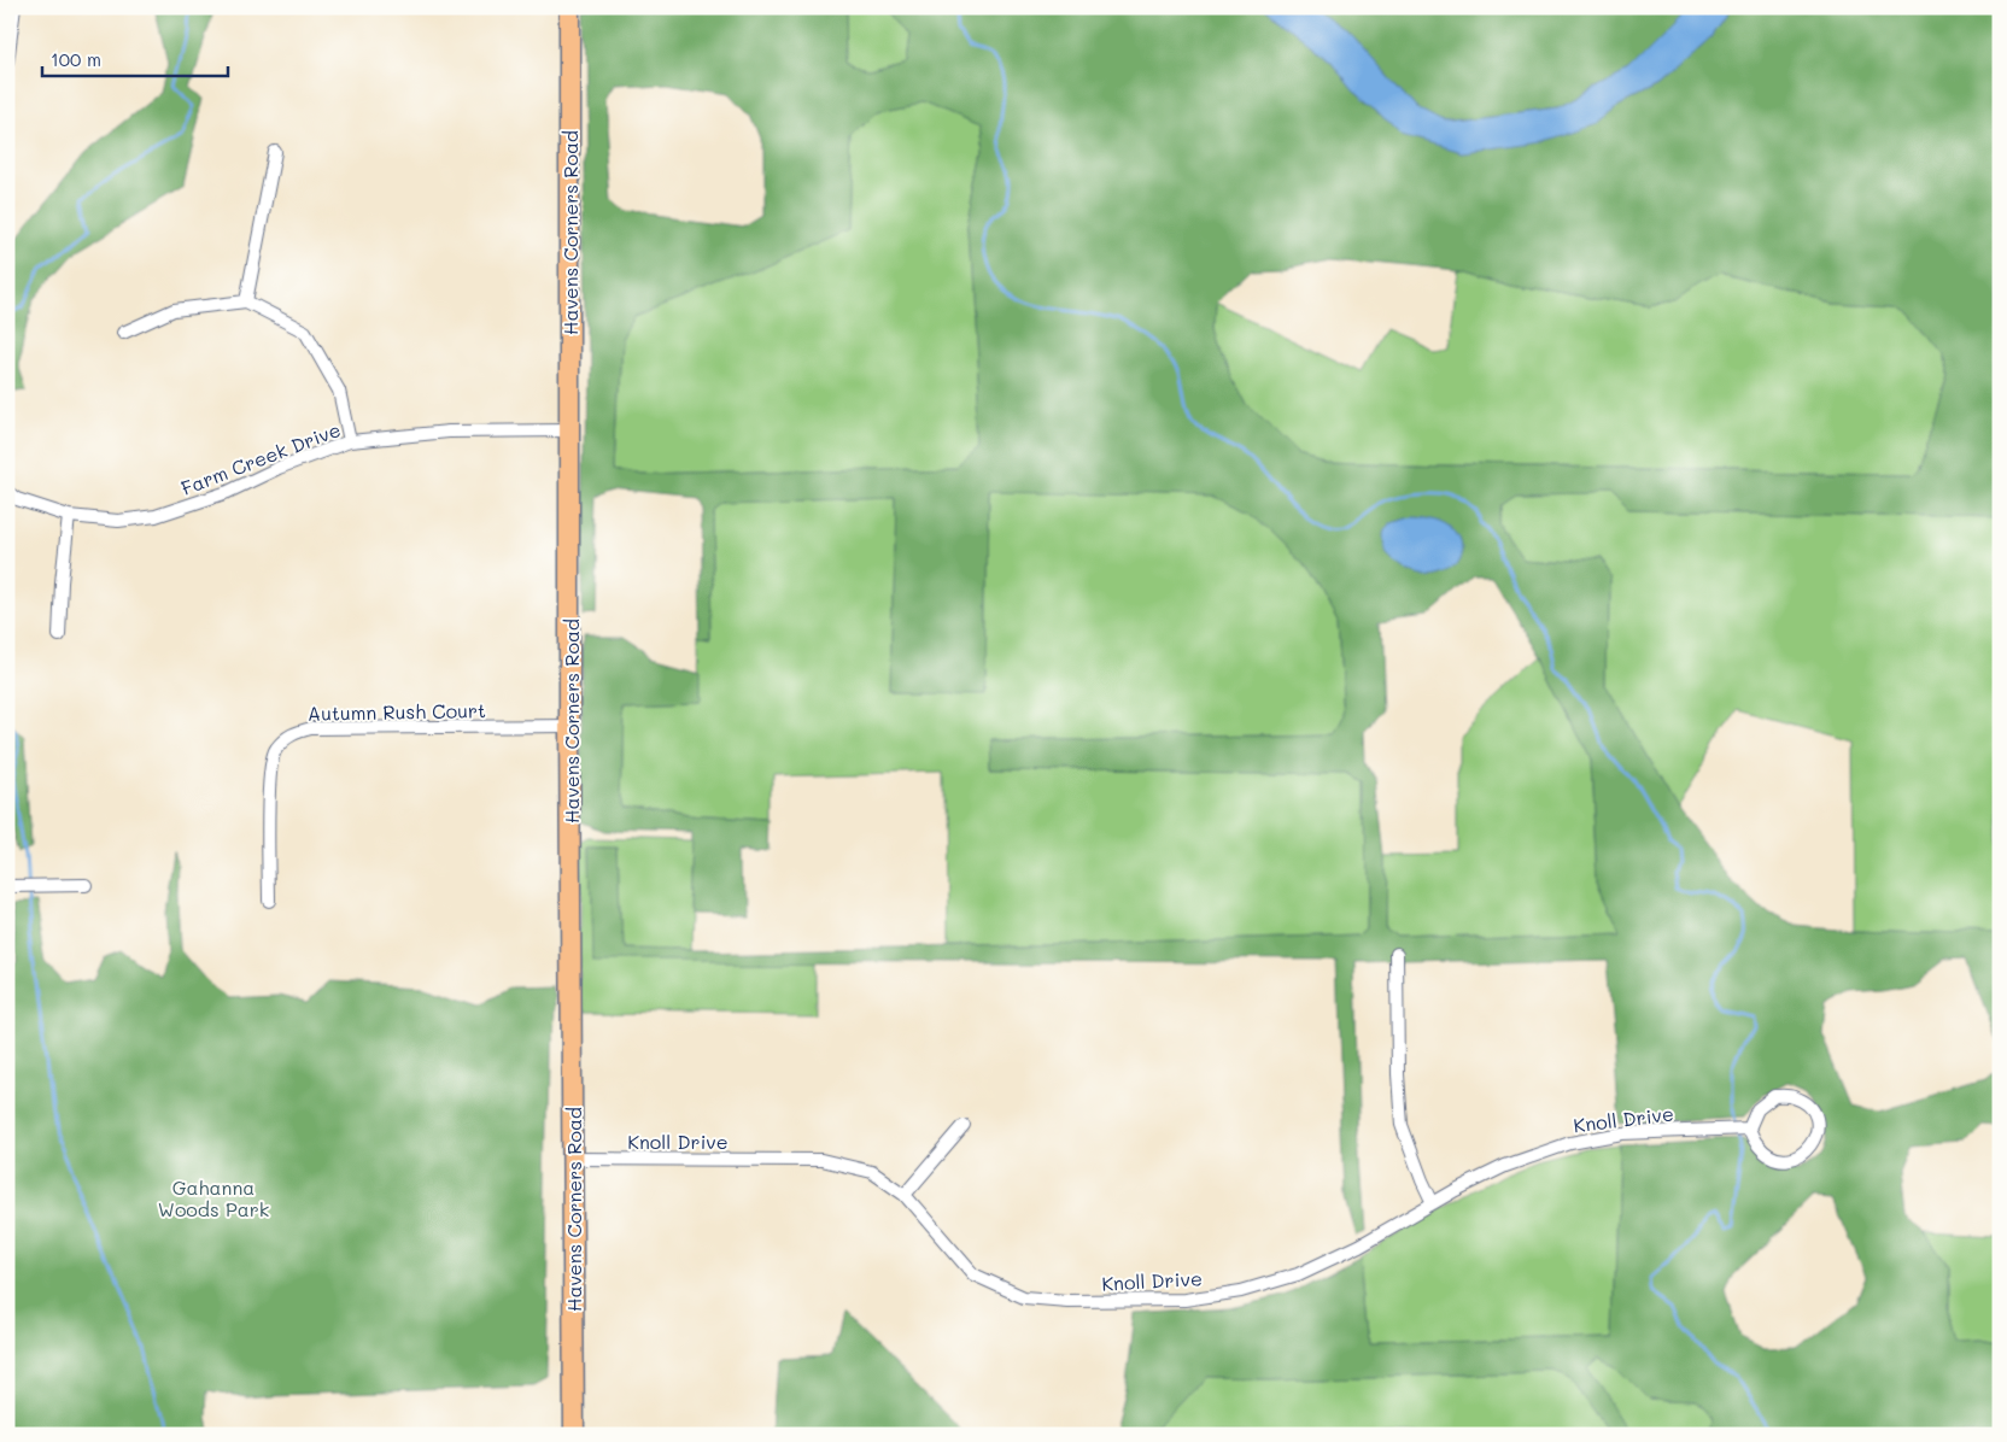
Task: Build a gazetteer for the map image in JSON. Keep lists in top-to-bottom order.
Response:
{
  "streets": {
    "main road": ["Havens Corners Road"],
    "street": ["Farm Creek Drive", "Autumn Rush Court", "Knoll Drive"]
  },
  "crossings": [
    ["Havens Corners Road", "Farm Creek Drive"],
    ["Havens Corners Road", "Autumn Rush Court"],
    ["Havens Corners Road", "Knoll Drive"]
  ],
  "parks": ["Gahanna Woods Park"],
  "scale_bar": "100 m"
}
